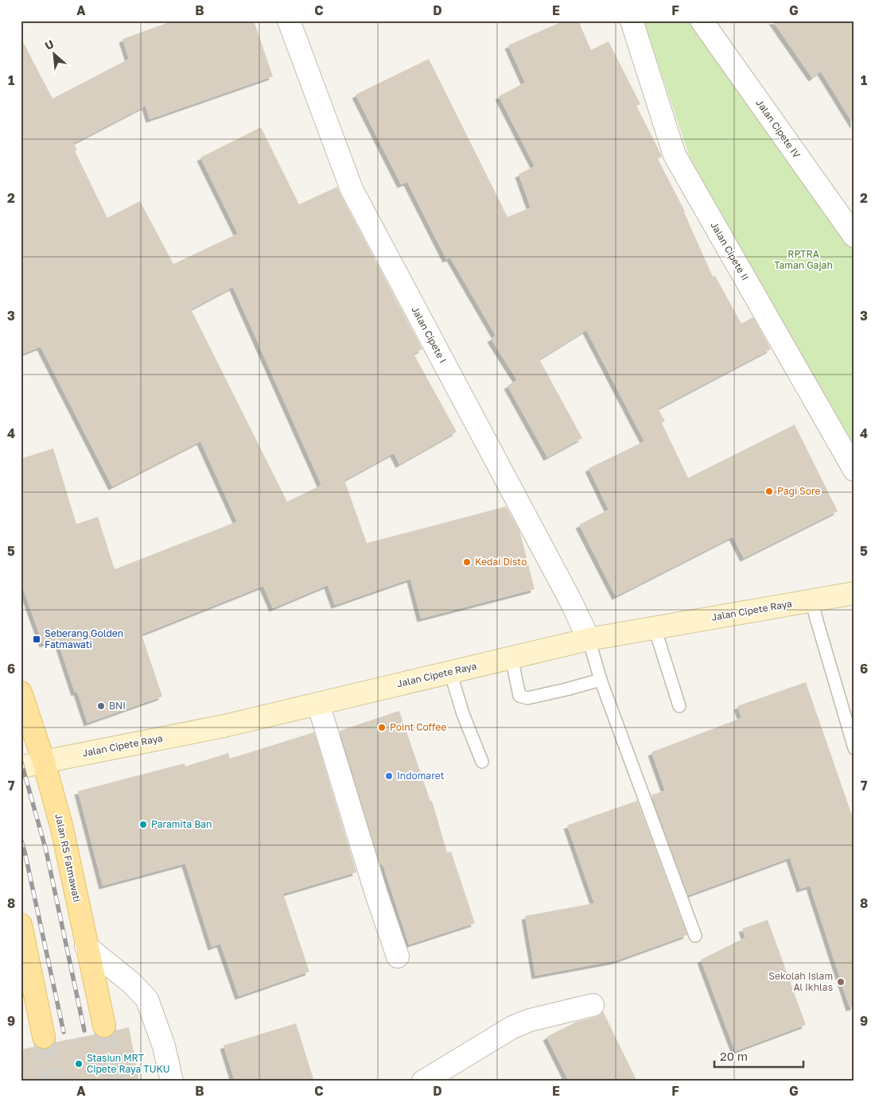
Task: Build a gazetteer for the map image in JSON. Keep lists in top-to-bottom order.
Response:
{
  "streets": {
    "main road": ["Jalan Cipete Raya", "Jalan RS Fatmawati"],
    "street": ["Jalan Cipete IV", "Jalan Cipete II", "Jalan Cipete I"]
  },
  "crossings": [
    ["Jalan Cipete I", "Jalan Cipete Raya"],
    ["Jalan Cipete Raya", "Jalan RS Fatmawati"]
  ],
  "parks": ["RPTRA Taman Gajah"],
  "places": {
    "other": [
      "Pagi Sore",
      "Kedai Disto",
      "BNI",
      "Point Coffee",
      "Indomaret",
      "Paramita Ban",
      "Sekolah Islam Al Ikhlas",
      "Stasiun MRT Cipete Raya TUKU"
    ],
    "transit": ["Seberang Golden Fatmawati"]
  },
  "scale_bar": "20 m",
  "north": "top left",
  "grid": {
    "columns": [
      "A",
      "B",
      "C",
      "D",
      "E",
      "F",
      "G"
    ],
    "rows": [
      "1",
      "2",
      "3",
      "4",
      "5",
      "6",
      "7",
      "8",
      "9"
    ]
  }
}
